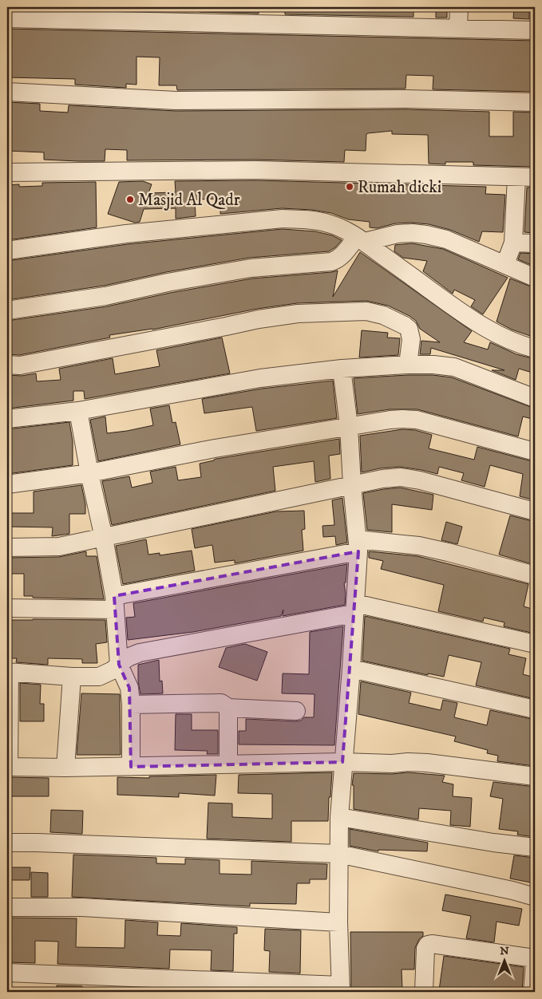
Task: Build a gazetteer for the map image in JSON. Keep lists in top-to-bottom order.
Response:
{
  "places": ["Rumah dicki", "Masjid Al Qadr"],
  "north": "top"
}
